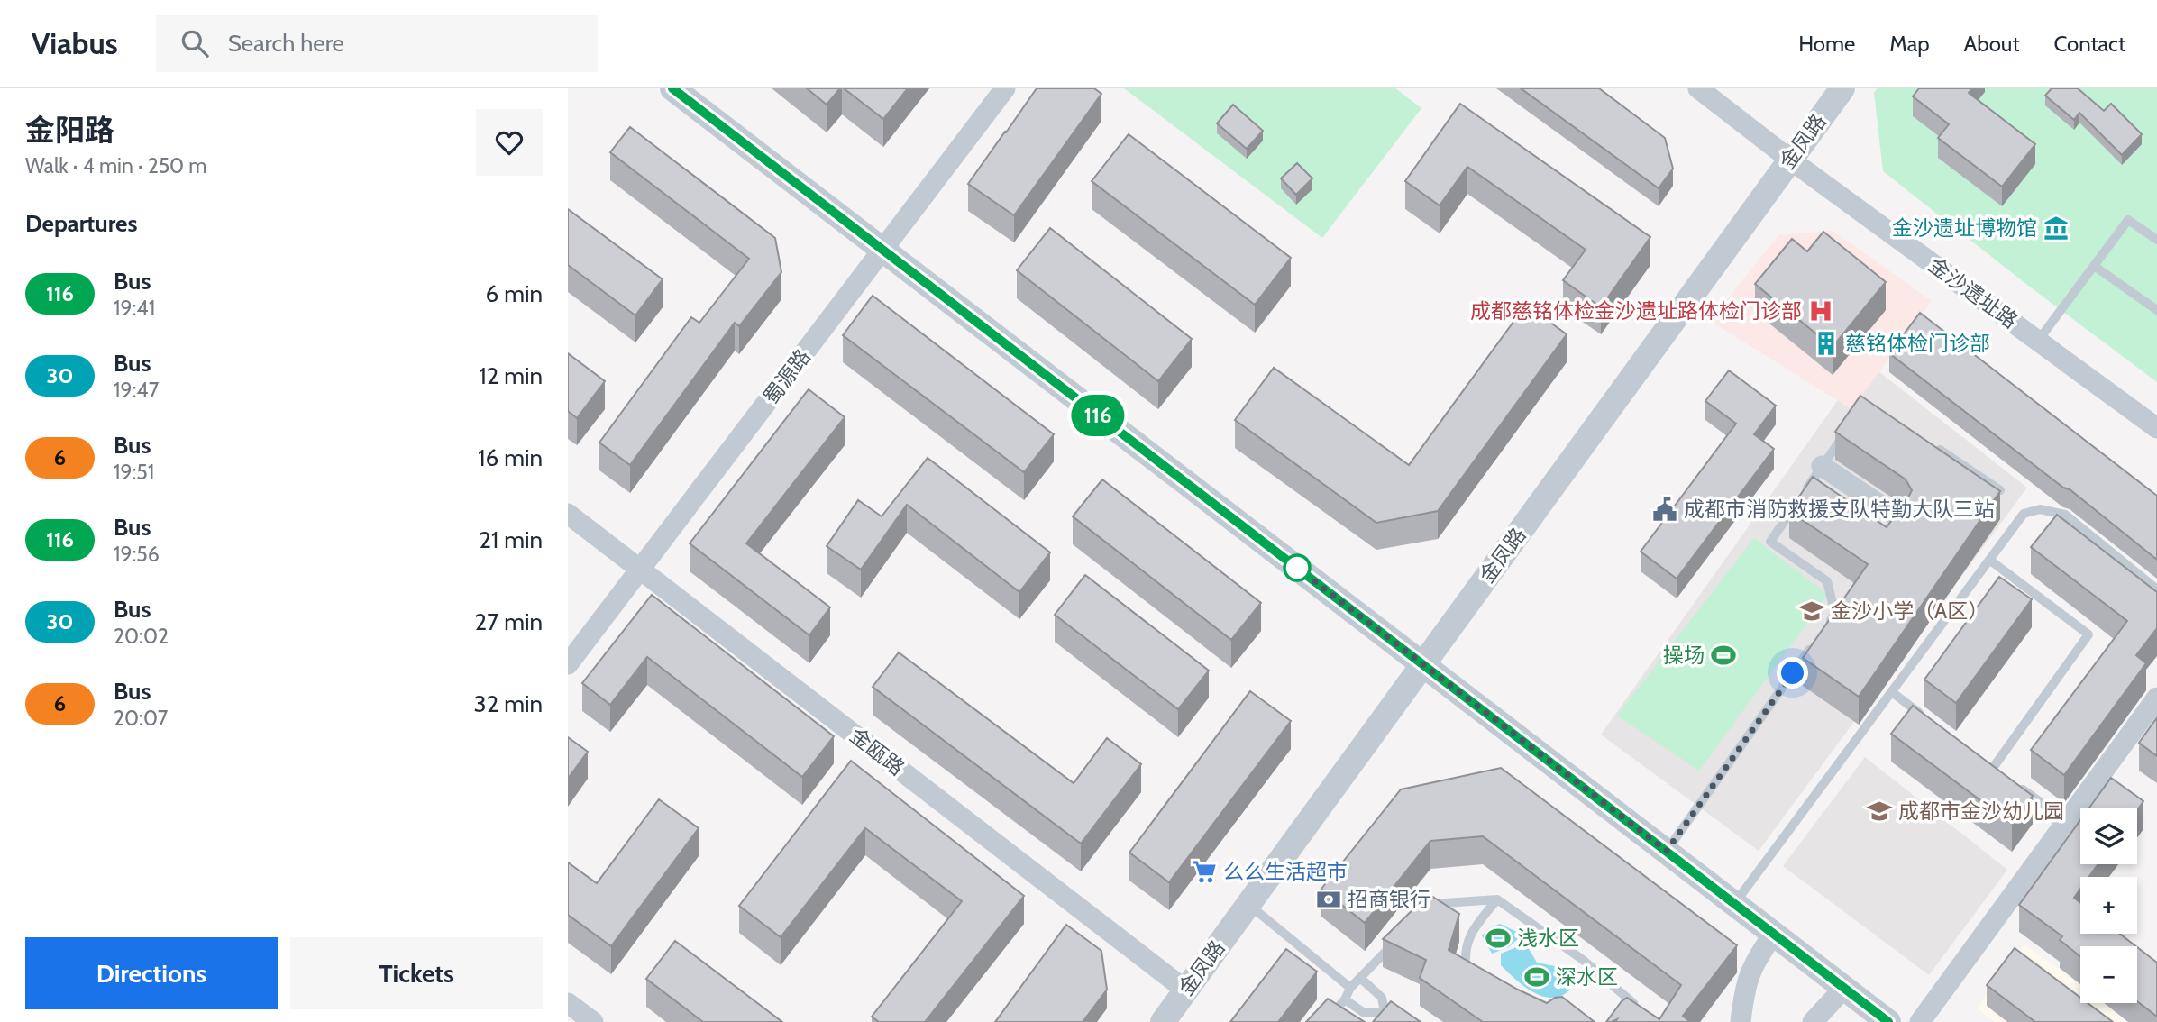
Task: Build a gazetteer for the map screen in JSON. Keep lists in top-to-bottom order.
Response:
{
  "streets": {
    "street": [
      "金凤路",
      "金沙遗址路",
      "蜀源路",
      "金瓯路"
    ]
  },
  "crossings": [
    ["金凤路", "金沙遗址路"],
    ["金凤路", "金瓯路"],
    ["蜀源路", "金瓯路"]
  ],
  "places": {
    "museum": ["金沙遗址博物馆"],
    "hospital": ["成都慈铭体检金沙遗址路体检门诊部"],
    "building": ["慈铭体检门诊部"],
    "public building": ["成都市消防救援支队特勤大队三站"],
    "school or university": ["金沙小学（A区）", "成都市金沙幼儿园"],
    "sports": ["操场", "浅水区", "深水区"],
    "supermarket": ["么么生活超市"],
    "bank": ["招商银行"]
  },
  "lines": ["bus line 116"],
  "page": {
    "header": "Viabus",
    "search": "Search here",
    "nav": [
      "Home",
      "Map",
      "About",
      "Contact"
    ],
    "heading": [
      ["金阳路", "Walk · 4 min · 250 m"],
      "Departures"
    ],
    "on_map": "116",
    "list": [
      {
        "mark": "116",
        "name": "Bus",
        "note": "19:41",
        "value": "6 min"
      },
      {
        "mark": "30",
        "name": "Bus",
        "note": "19:47",
        "value": "12 min"
      },
      {
        "mark": "6",
        "name": "Bus",
        "note": "19:51",
        "value": "16 min"
      },
      {
        "mark": "116",
        "name": "Bus",
        "note": "19:56",
        "value": "21 min"
      },
      {
        "mark": "30",
        "name": "Bus",
        "note": "20:02",
        "value": "27 min"
      },
      {
        "mark": "6",
        "name": "Bus",
        "note": "20:07",
        "value": "32 min"
      }
    ],
    "map_buttons": ["+", "−"],
    "buttons": ["Directions", "Tickets"]
  }
}
